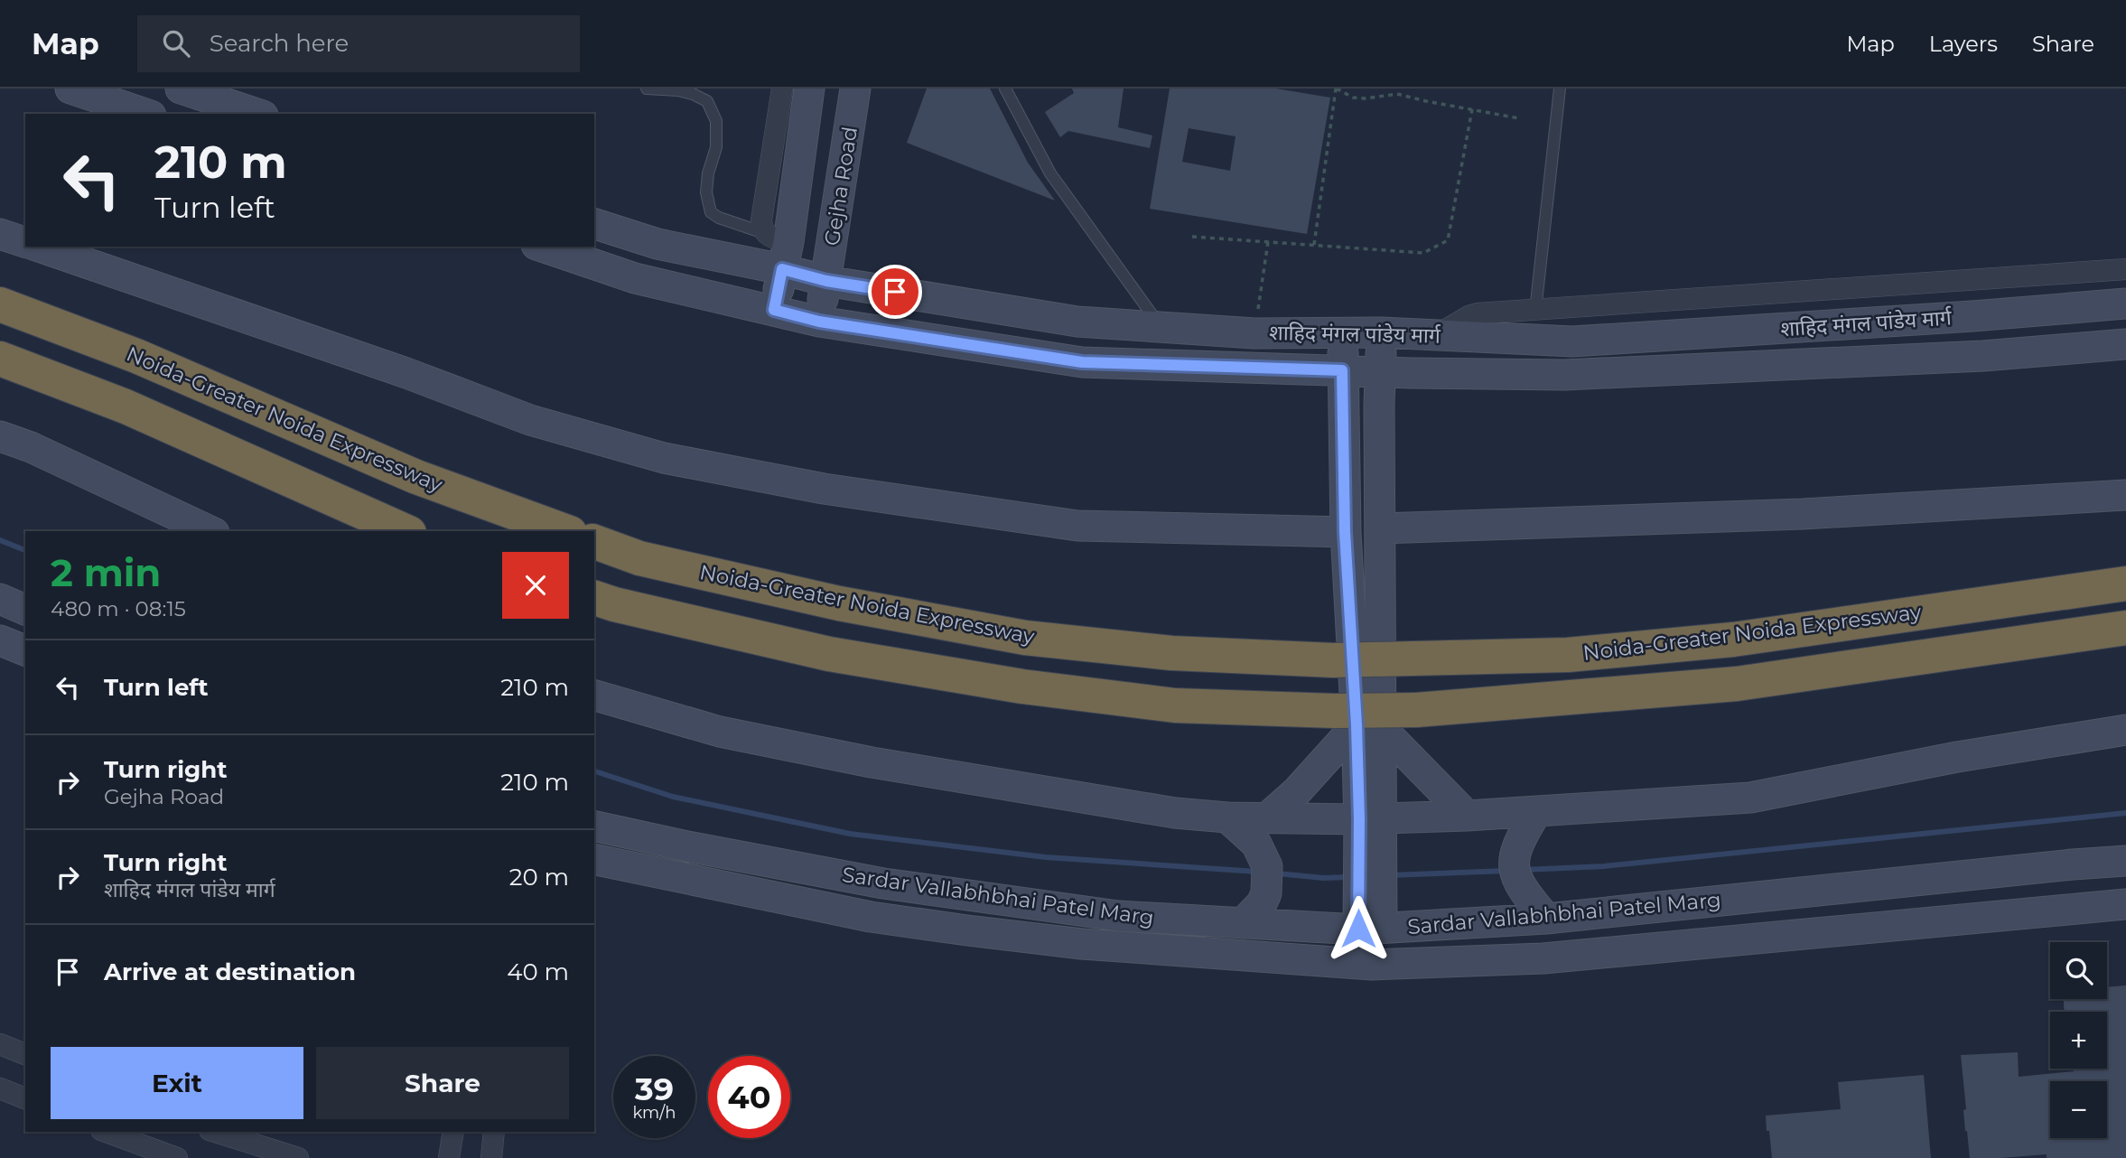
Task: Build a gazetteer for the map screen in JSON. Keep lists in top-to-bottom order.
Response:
{
  "streets": {
    "highway": ["Noida-Greater Noida Expressway"],
    "street": ["Gejha Road", "शाहिद मंगल पांडेय मार्ग", "Sardar Vallabhbhai Patel Marg"]
  },
  "crossings": [
    ["Gejha Road", "शाहिद मंगल पांडेय मार्ग"]
  ],
  "page": {
    "header": "Map",
    "search": "Search here",
    "nav": ["Map", "Layers", "Share"],
    "turn": ["210 m", "Turn left"],
    "heading": ["2 min", "480 m · 08:15"],
    "list": [
      {
        "name": "Turn left",
        "value": "210 m"
      },
      {
        "name": "Turn right",
        "note": "Gejha Road",
        "value": "210 m"
      },
      {
        "name": "Turn right",
        "note": "शाहिद मंगल पांडेय मार्ग",
        "value": "20 m"
      },
      {
        "name": "Arrive at destination",
        "value": "40 m"
      }
    ],
    "map_buttons": ["+", "−"],
    "buttons": ["Exit", "Share"],
    "speed": "39 km/h",
    "limit": "40"
  }
}
